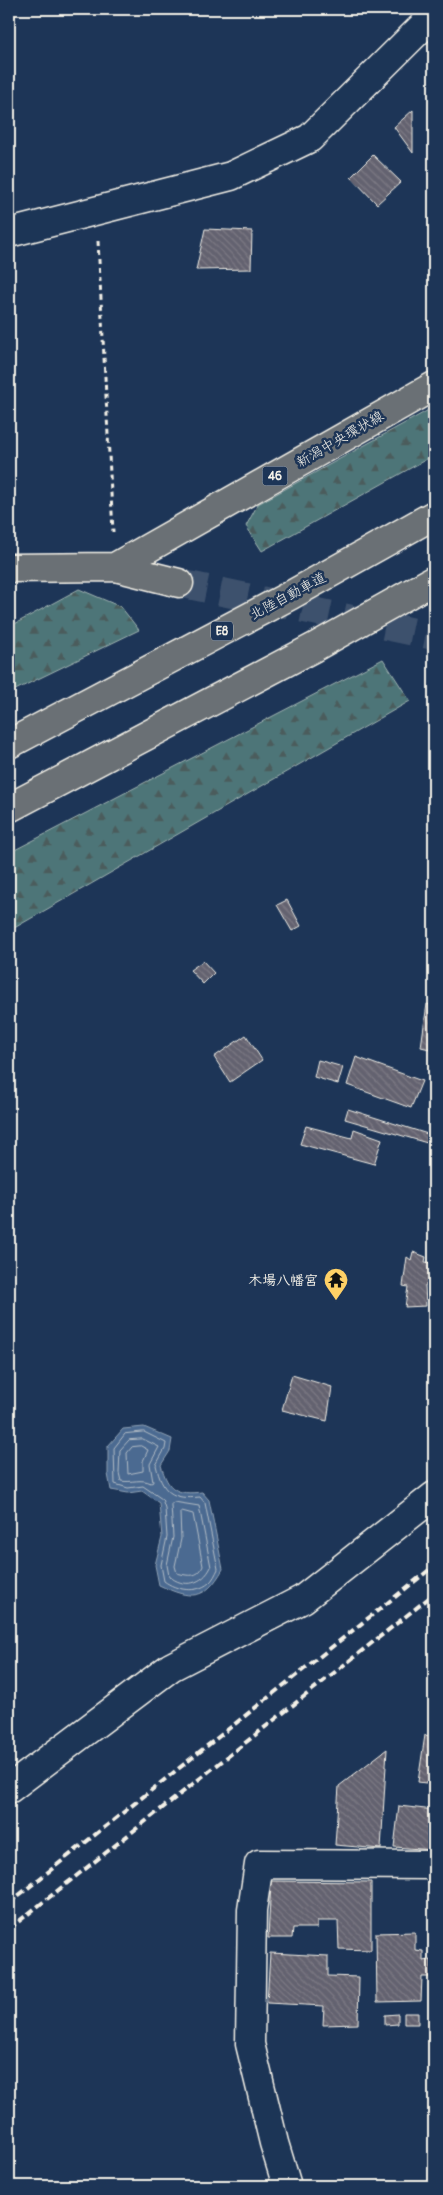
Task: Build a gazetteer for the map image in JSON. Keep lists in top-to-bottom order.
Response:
{
  "streets": {
    "main road": [
      "新潟中央環状線",
      "46",
      "北陸自動車道",
      "E8"
    ]
  },
  "places": {
    "temple": ["木場八幡宮"]
  }
}
